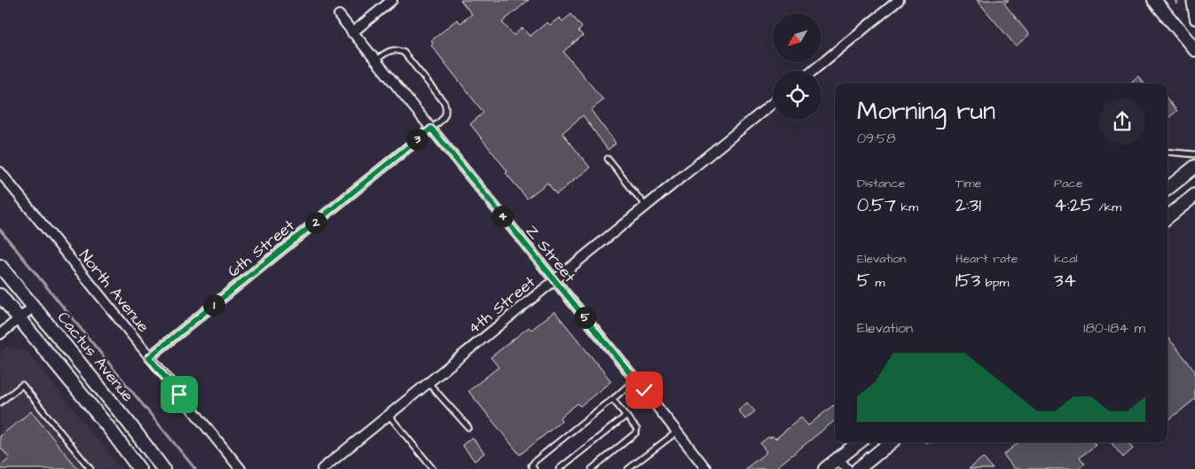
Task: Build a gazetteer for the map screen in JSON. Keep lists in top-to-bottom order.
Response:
{
  "streets": {
    "main road": ["Cactus Avenue"],
    "street": [
      "6th Street",
      "Z Street",
      "North Avenue",
      "4th Street"
    ]
  },
  "crossings": [
    ["6th Street", "Z Street"],
    ["6th Street", "North Avenue"],
    ["Z Street", "4th Street"]
  ],
  "north": "bottom left",
  "page": {
    "heading": ["Morning run", "09:58"],
    "pins": [
      "3",
      "4",
      "2",
      "1",
      "5"
    ],
    "stats": [
      ["Distance", "0.57 km"],
      ["Time", "2:31"],
      ["Pace", "4:25 /km"],
      ["Elevation", "5 m"],
      ["Heart rate", "153 bpm"],
      ["kcal", "34"]
    ],
    "chart": ["Elevation", "180–184 m"]
  }
}
